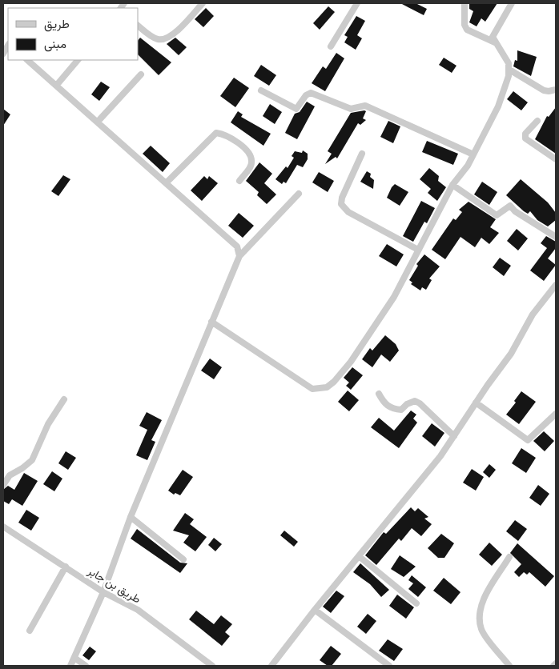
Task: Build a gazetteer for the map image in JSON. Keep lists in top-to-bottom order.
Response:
{
  "streets": {
    "street": ["طريق بن جابر"]
  },
  "legend": ["طريق", "مبنى"]
}
